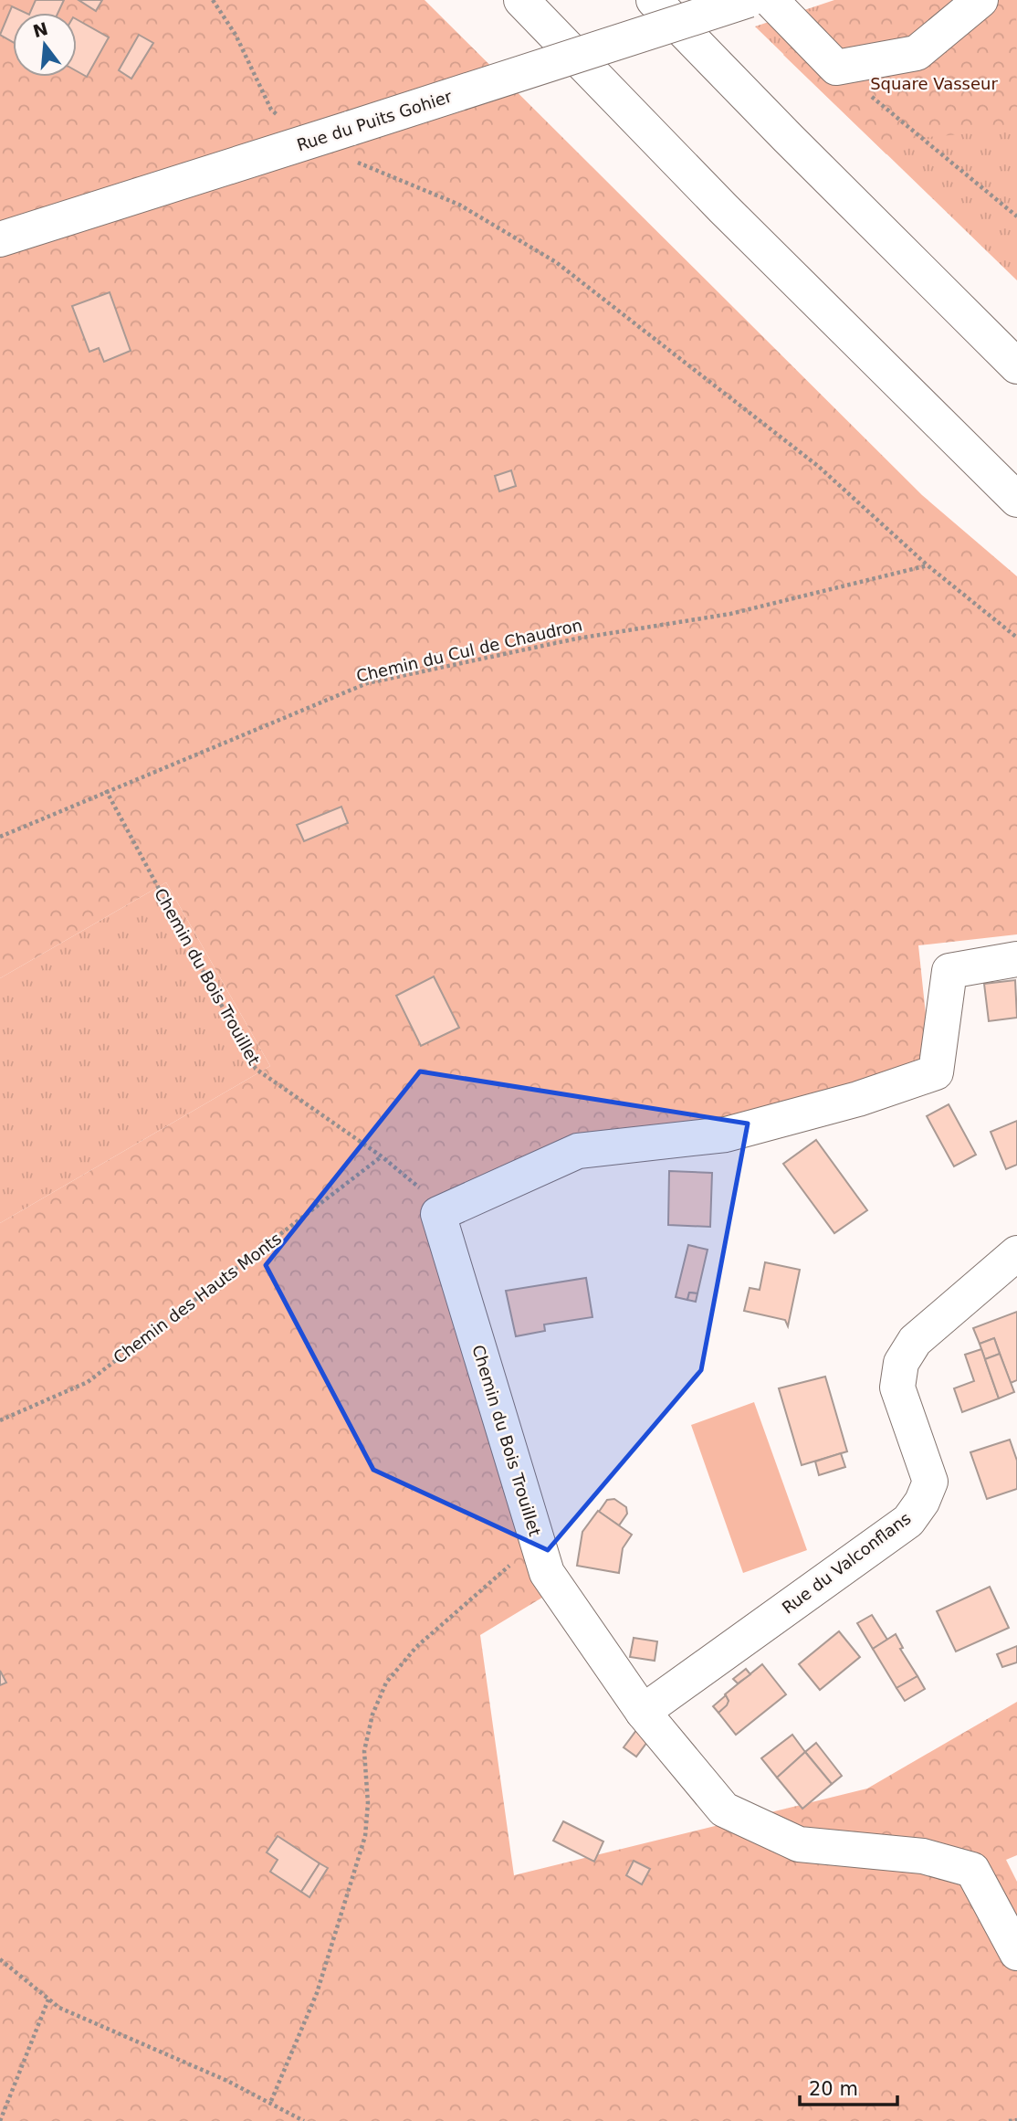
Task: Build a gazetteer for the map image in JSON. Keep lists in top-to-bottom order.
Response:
{
  "streets": {
    "main road": ["Rue du Puits Gohier", "Chemin du Bois Trouillet", "Rue du Valconflans"],
    "path": ["Chemin du Cul de Chaudron", "Chemin des Hauts Monts"]
  },
  "crossings": [
    ["Chemin du Cul de Chaudron", "Chemin du Bois Trouillet"],
    ["Chemin du Bois Trouillet", "Chemin des Hauts Monts"],
    ["Chemin du Bois Trouillet", "Rue du Valconflans"]
  ],
  "parks": ["Square Vasseur"],
  "scale_bar": "20 m",
  "north": "top"
}
